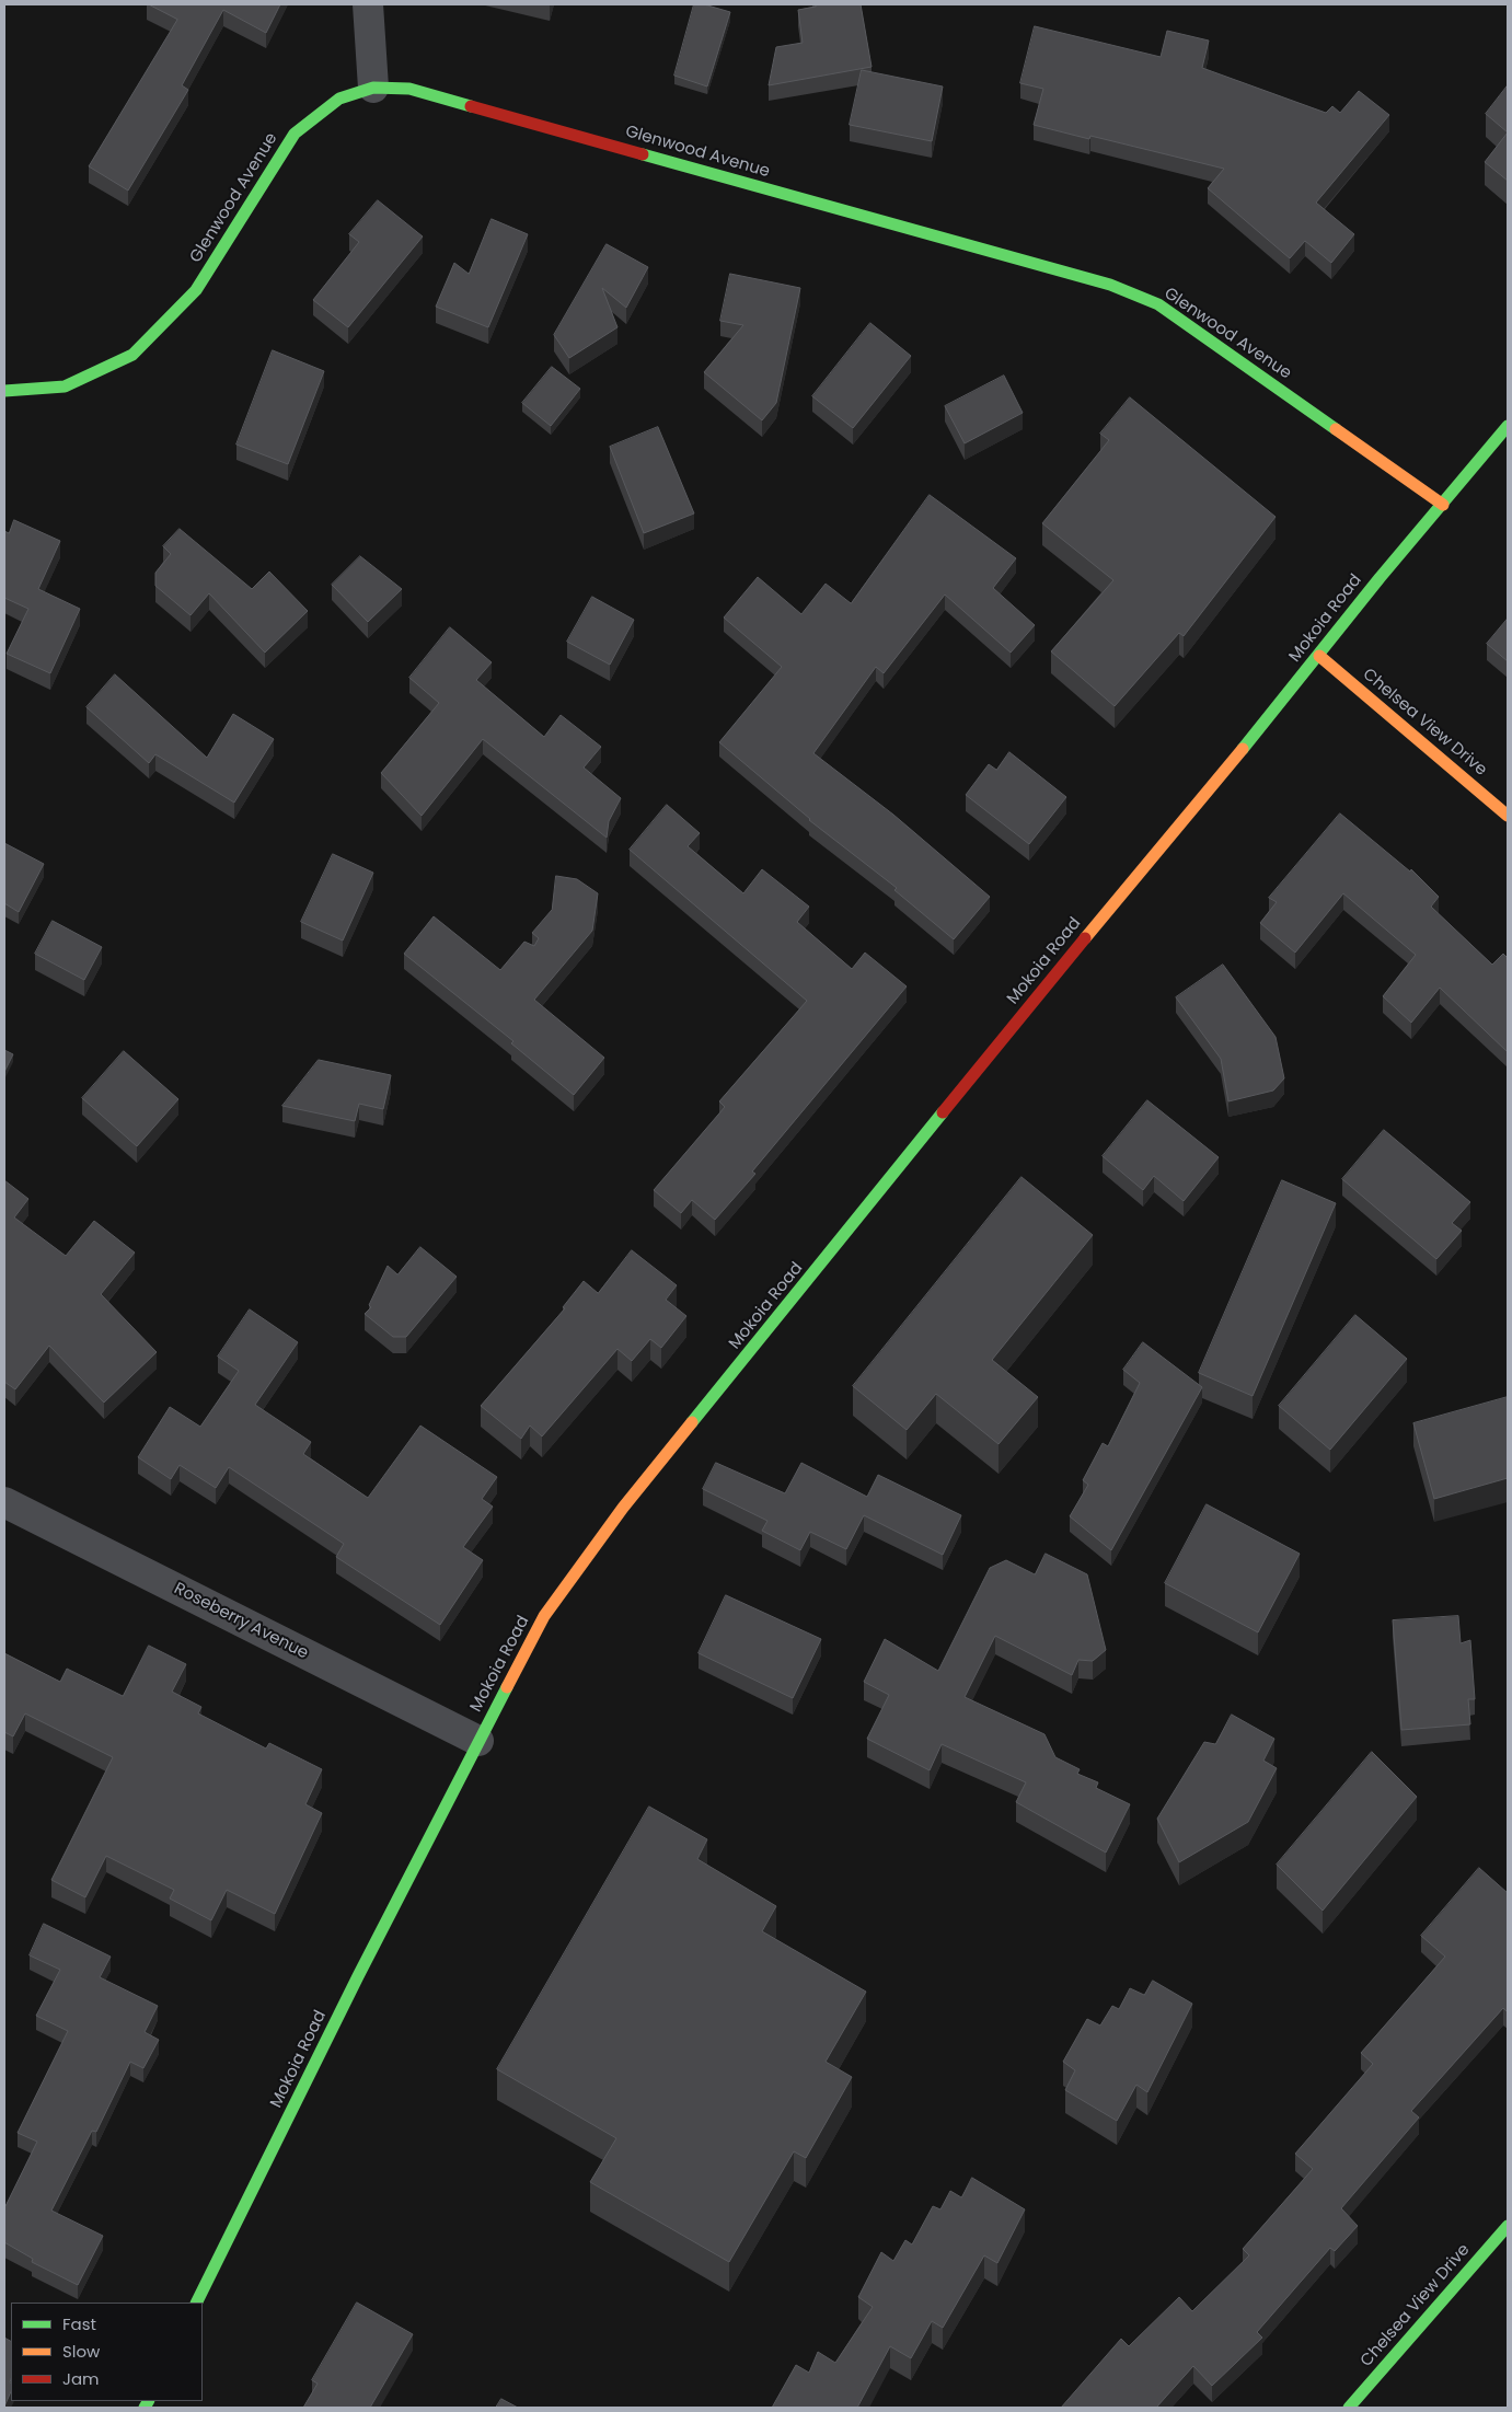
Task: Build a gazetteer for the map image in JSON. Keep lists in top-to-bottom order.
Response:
{
  "streets": {
    "main road": ["Glenwood Avenue", "Mokoia Road", "Chelsea View Drive"],
    "street": ["Roseberry Avenue"]
  },
  "crossings": [
    ["Glenwood Avenue", "Mokoia Road"],
    ["Mokoia Road", "Chelsea View Drive"],
    ["Mokoia Road", "Roseberry Avenue"]
  ],
  "legend": ["Fast", "Slow", "Jam"]
}
